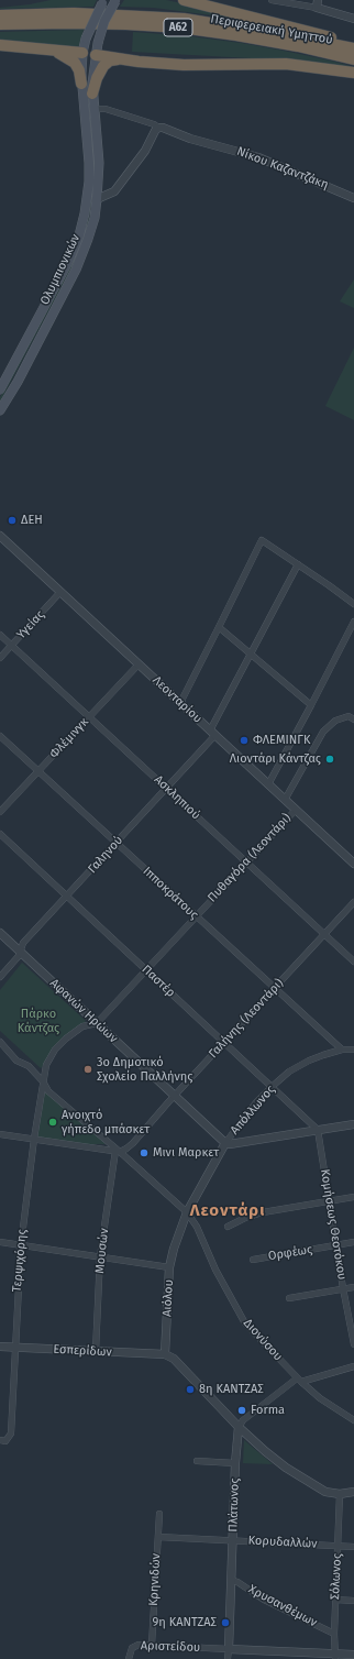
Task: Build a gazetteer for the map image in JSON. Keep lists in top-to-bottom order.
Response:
{
  "streets": {
    "highway": ["Α62", "Περιφερειακή Υμηττού"],
    "main road": ["Ολυμπιονικών"],
    "street": [
      "Νίκου Καζαντζάκη",
      "Υγείας",
      "Λεονταρίου",
      "Φλέμινγκ",
      "Ασκληπιού",
      "Γαληνού",
      "Πυθαγόρα (Λεοντάρι)",
      "Ιπποκράτους",
      "Παστέρ",
      "Αφανών Ηρώων",
      "Γαλήνης (Λεοντάρι)",
      "Απόλλωνος",
      "Κομήσεως Θεοτόκου",
      "Μουσών",
      "Ορφέως",
      "Τερψιχόρης",
      "Αιόλου",
      "Διονύσου",
      "Εσπερίδων",
      "Πλάτωνος",
      "Κορυδαλλών",
      "Σόλωνος",
      "Kρηνιδών",
      "Χρυσανθέμων",
      "Αριστείδου"
    ]
  },
  "crossings": [
    ["Υγείας", "Λεονταρίου"],
    ["Υγείας", "Ασκληπιού"],
    ["Λεονταρίου", "Φλέμινγκ"],
    ["Λεονταρίου", "Γαληνού"],
    ["Λεονταρίου", "Πυθαγόρα (Λεοντάρι)"],
    ["Φλέμινγκ", "Ασκληπιού"],
    ["Φλέμινγκ", "Ιπποκράτους"],
    ["Ασκληπιού", "Γαληνού"],
    ["Ασκληπιού", "Πυθαγόρα (Λεοντάρι)"],
    ["Ασκληπιού", "Γαλήνης (Λεοντάρι)"],
    ["Γαληνού", "Ιπποκράτους"],
    ["Γαληνού", "Παστέρ"],
    ["Γαληνού", "Αφανών Ηρώων"],
    ["Πυθαγόρα (Λεοντάρι)", "Ιπποκράτους"],
    ["Πυθαγόρα (Λεοντάρι)", "Παστέρ"],
    ["Πυθαγόρα (Λεοντάρι)", "Αφανών Ηρώων"],
    ["Πυθαγόρα (Λεοντάρι)", "Τερψιχόρης"],
    ["Ιπποκράτους", "Γαλήνης (Λεοντάρι)"],
    ["Ιπποκράτους", "Απόλλωνος"],
    ["Παστέρ", "Γαλήνης (Λεοντάρι)"],
    ["Παστέρ", "Απόλλωνος"],
    ["Παστέρ", "Κομήσεως Θεοτόκου"],
    ["Αφανών Ηρώων", "Γαλήνης (Λεοντάρι)"],
    ["Αφανών Ηρώων", "Απόλλωνος"],
    ["Αφανών Ηρώων", "Τερψιχόρης"],
    ["Αφανών Ηρώων", "Αιόλου"],
    ["Γαλήνης (Λεοντάρι)", "Μουσών"],
    ["Γαλήνης (Λεοντάρι)", "Διονύσου"],
    ["Απόλλωνος", "Αιόλου"],
    ["Κομήσεως Θεοτόκου", "Ορφέως"],
    ["Μουσών", "Διονύσου"],
    ["Μουσών", "Εσπερίδων"],
    ["Τερψιχόρης", "Διονύσου"],
    ["Τερψιχόρης", "Εσπερίδων"],
    ["Αιόλου", "Διονύσου"],
    ["Αιόλου", "Εσπερίδων"],
    ["Πλάτωνος", "Κορυδαλλών"],
    ["Πλάτωνος", "Χρυσανθέμων"],
    ["Πλάτωνος", "Αριστείδου"],
    ["Κορυδαλλών", "Σόλωνος"],
    ["Κορυδαλλών", "Kρηνιδών"],
    ["Σόλωνος", "Χρυσανθέμων"],
    ["Σόλωνος", "Αριστείδου"],
    ["Kρηνιδών", "Αριστείδου"]
  ],
  "districts": ["Λεοντάρι"],
  "parks": ["Πάρκο Κάντζας"],
  "places": [
    "ΔΕΗ",
    "ΦΛΕΜΙΝΓΚ",
    "Λιοντάρι Κάντζας",
    "3ο Δημοτικό Σχολείο Παλλήνης",
    "Ανοιχτό γήπεδο μπάσκετ",
    "Μινι Μαρκετ",
    "8η ΚΑΝΤΖΑΣ",
    "Forma",
    "9η ΚΑΝΤΖΑΣ"
  ]
}
